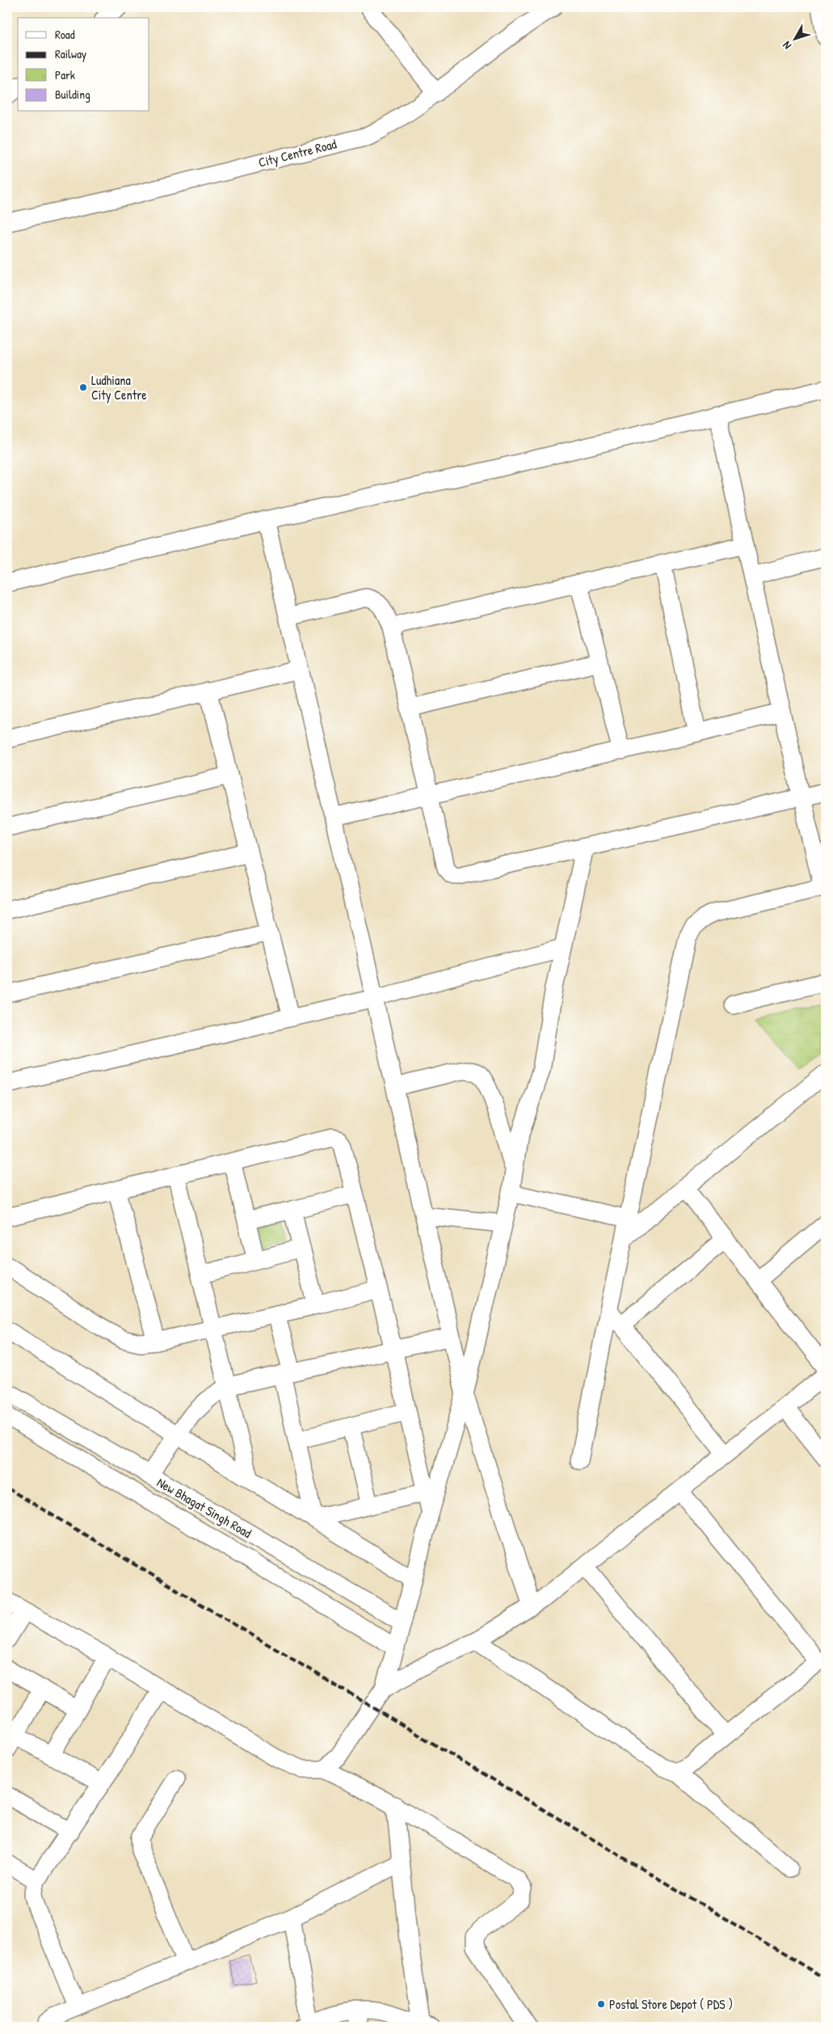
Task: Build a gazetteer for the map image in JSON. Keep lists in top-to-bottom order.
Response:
{
  "streets": {
    "street": ["City Centre Road", "New Bhagat Singh Road"]
  },
  "places": ["Ludhiana City Centre", "Postal Store Depot ( PDS )"],
  "legend": [
    "Road",
    "Railway",
    "Park",
    "Building"
  ],
  "north": "bottom left"
}
